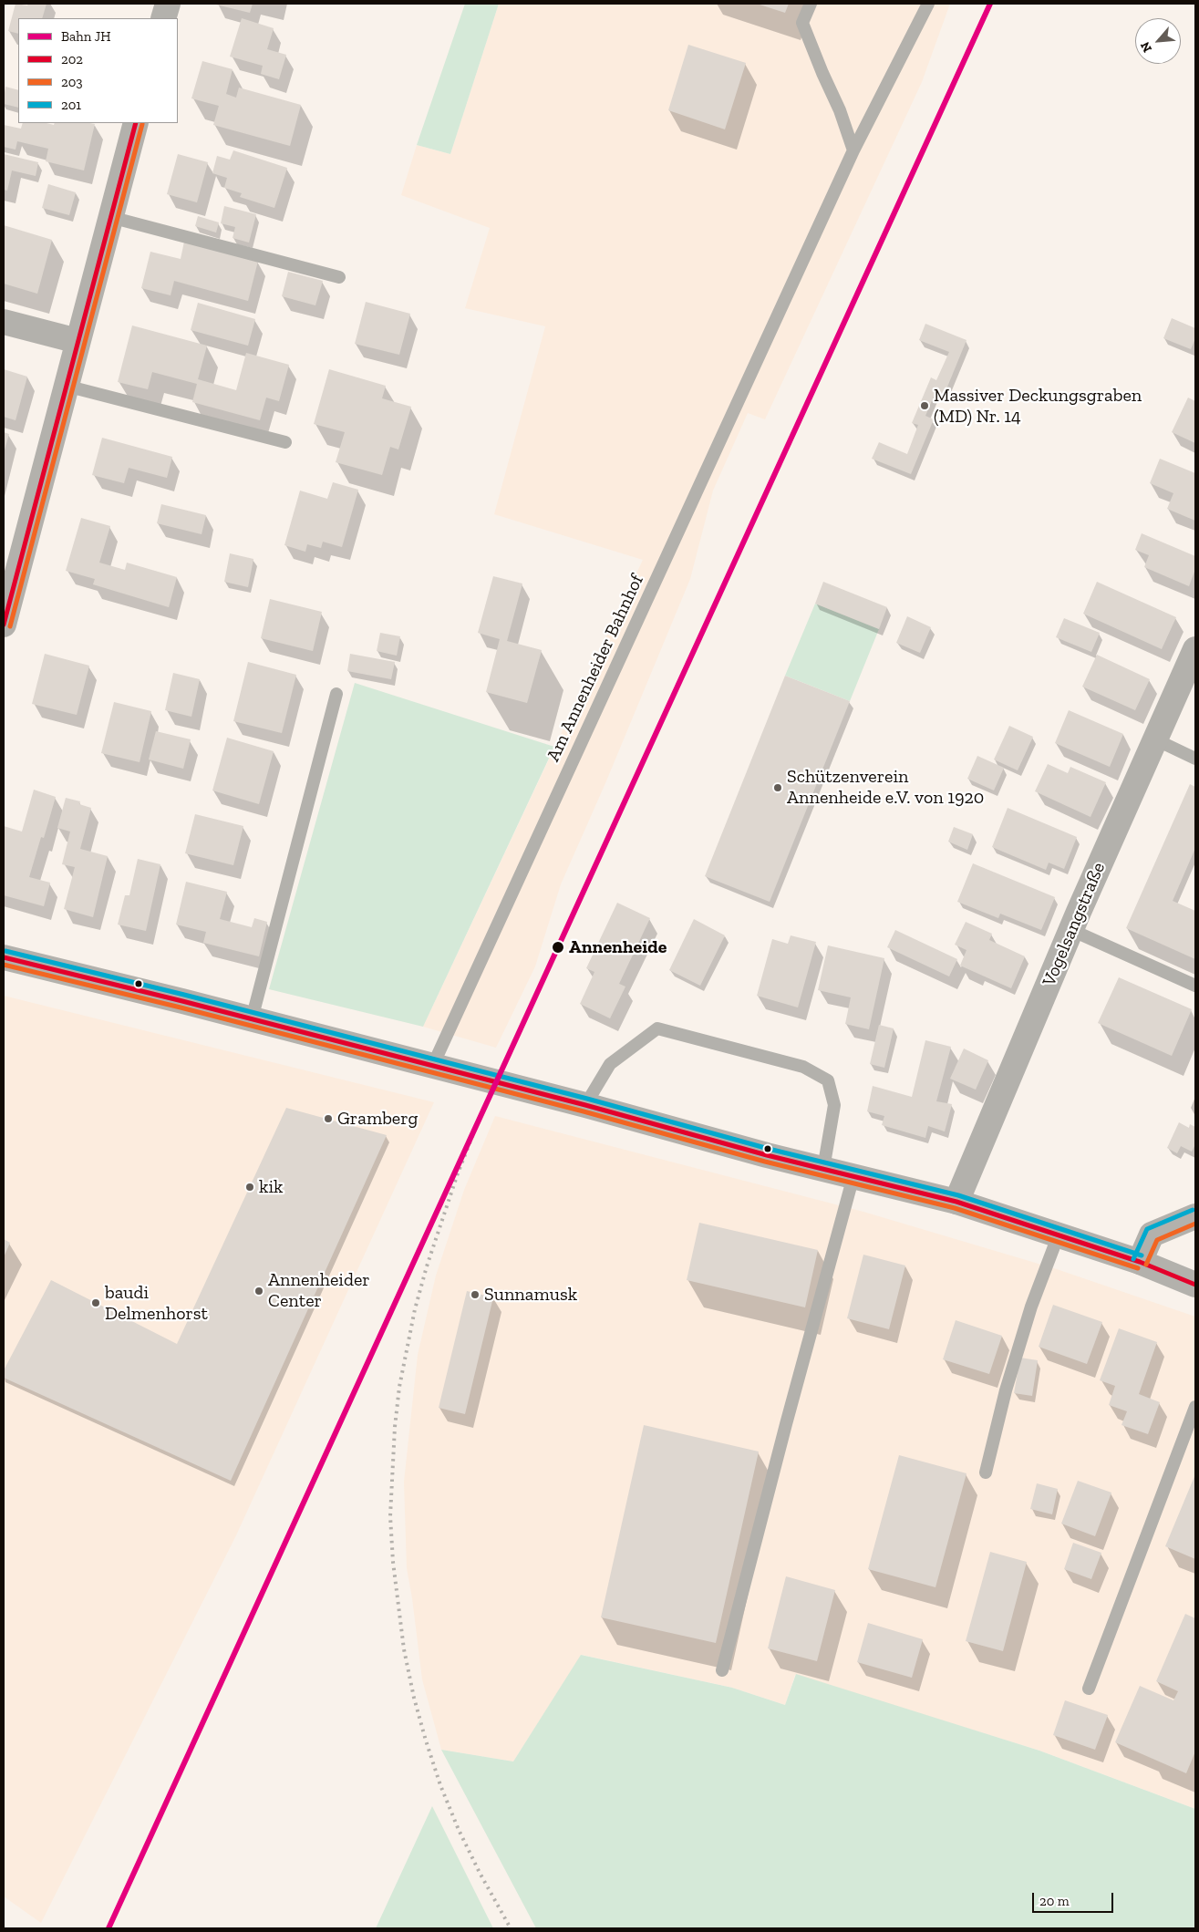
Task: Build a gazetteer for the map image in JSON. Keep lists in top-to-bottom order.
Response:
{
  "streets": {
    "street": ["Vogelsangstraße"],
    "lane": ["Am Annenheider Bahnhof"]
  },
  "places": [
    "Massiver Deckungsgraben (MD) Nr. 14",
    "Schützenverein Annenheide e.V. von 1920",
    "Annenheide",
    "Gramberg",
    "kik",
    "Annenheider Center",
    "Sunnamusk",
    "baudi Delmenhorst"
  ],
  "lines": [
    "rail line JH",
    "transit line 202",
    "transit line 203",
    "transit line 201"
  ],
  "legend": [
    "Bahn JH",
    "202",
    "203",
    "201"
  ],
  "scale_bar": "20 m",
  "north": "bottom left"
}
